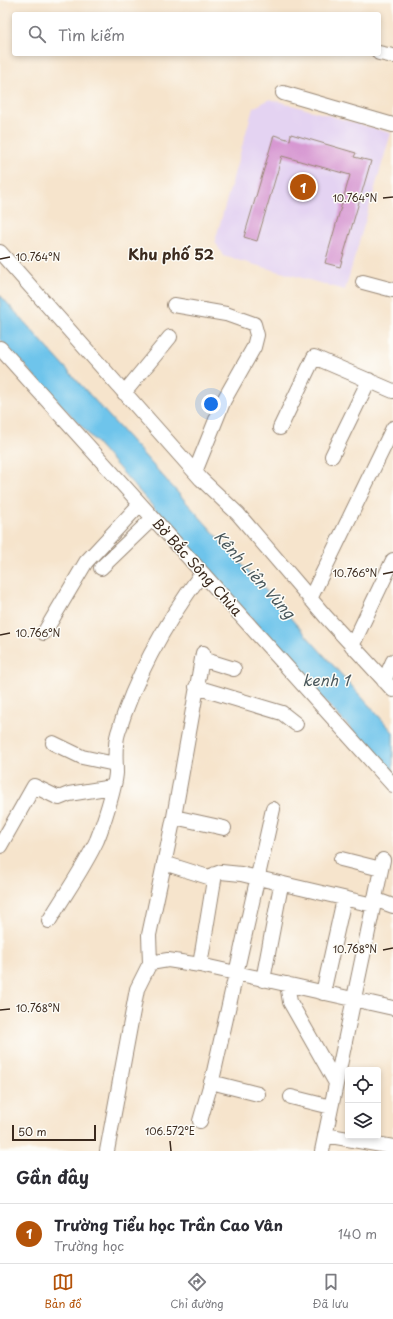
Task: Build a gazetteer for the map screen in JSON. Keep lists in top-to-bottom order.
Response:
{
  "streets": {
    "street": ["Bờ Bắc Sông Chùa"]
  },
  "districts": ["Khu phố 52"],
  "water": ["Kênh Liên Vùng", "kenh 1"],
  "scale_bar": "50 m",
  "page": {
    "search": "Tìm kiếm",
    "pins": "1",
    "scale": "50 m",
    "heading": "Gần đây",
    "list": [
      {
        "mark": "1",
        "name": "Trường Tiểu học Trần Cao Vân",
        "note": "Trường học",
        "value": "140 m"
      }
    ],
    "nav": ["Bản đồ", "Chỉ đường", "Đã lưu"]
  },
  "coordinates": [
    "10.764°N",
    "10.766°N",
    "10.768°N",
    "106.572°E"
  ]
}
